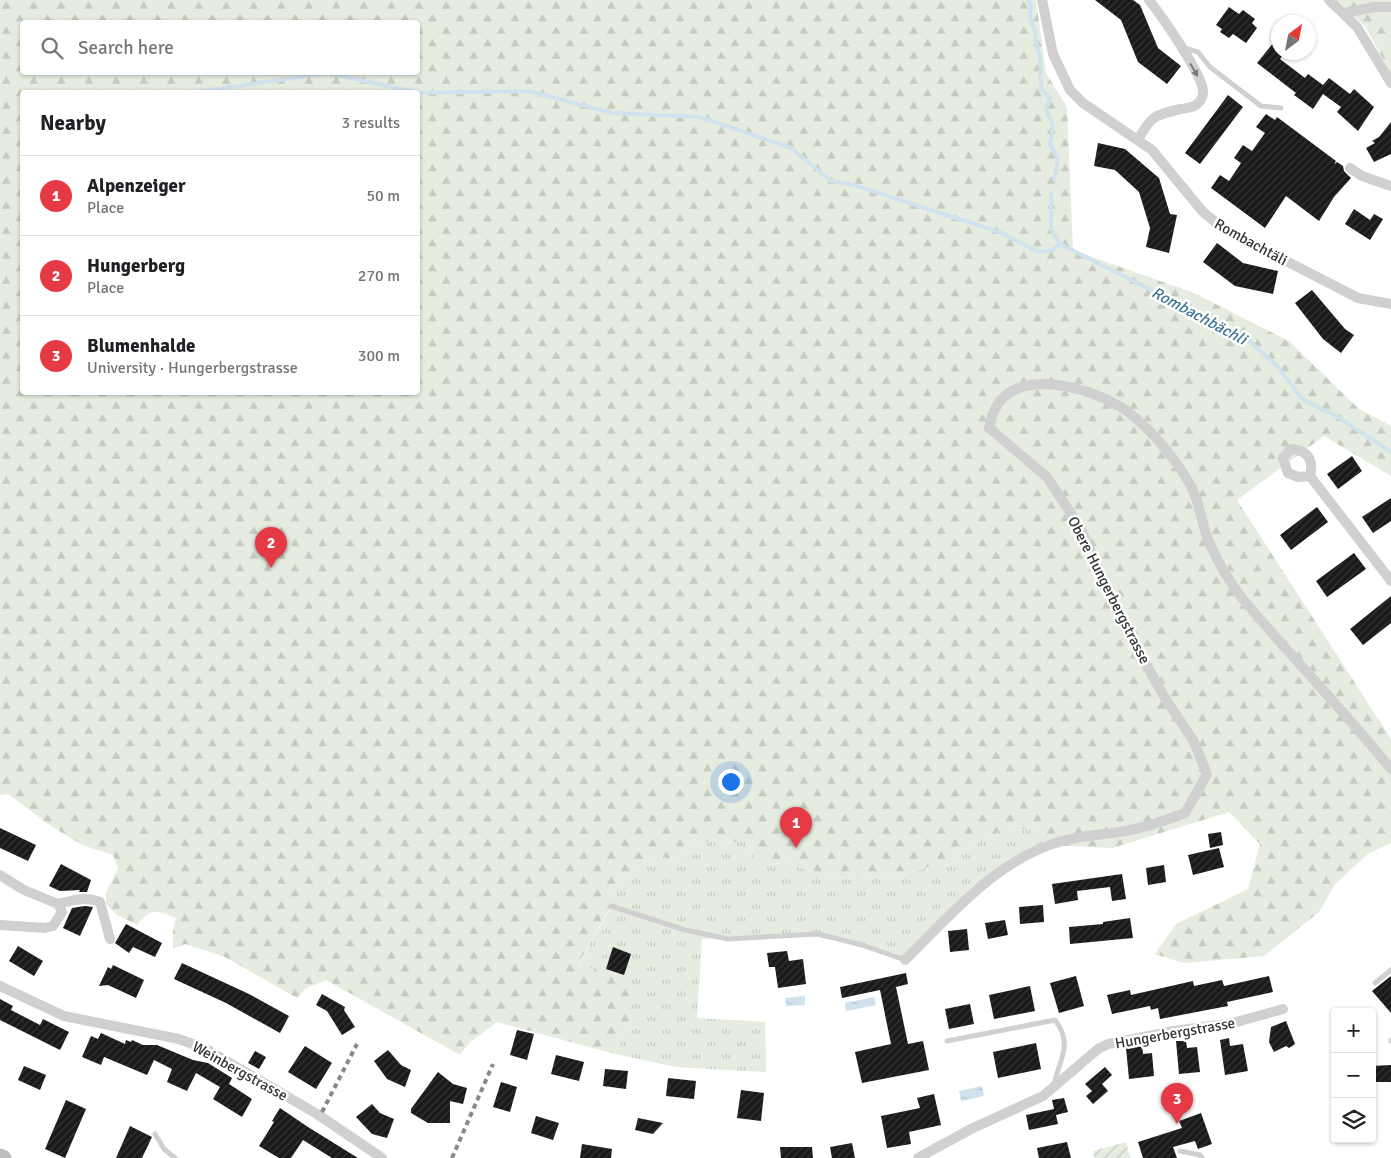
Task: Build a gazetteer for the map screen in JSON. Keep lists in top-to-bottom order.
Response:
{
  "streets": {
    "street": [
      "Rombachtäli",
      "Obere Hungerbergstrasse",
      "Hungerbergstrasse",
      "Weinbergstrasse"
    ]
  },
  "water": ["Rombachbächli"],
  "north": "top right",
  "page": {
    "search": "Search here",
    "heading": ["Nearby", "3 results"],
    "list": [
      {
        "mark": "1",
        "name": "Alpenzeiger",
        "note": "Place",
        "value": "50 m"
      },
      {
        "mark": "2",
        "name": "Hungerberg",
        "note": "Place",
        "value": "270 m"
      },
      {
        "mark": "3",
        "name": "Blumenhalde",
        "note": "University · Hungerbergstrasse",
        "value": "300 m"
      }
    ],
    "pins": ["2", "1", "3"],
    "map_buttons": ["+", "−"]
  }
}
